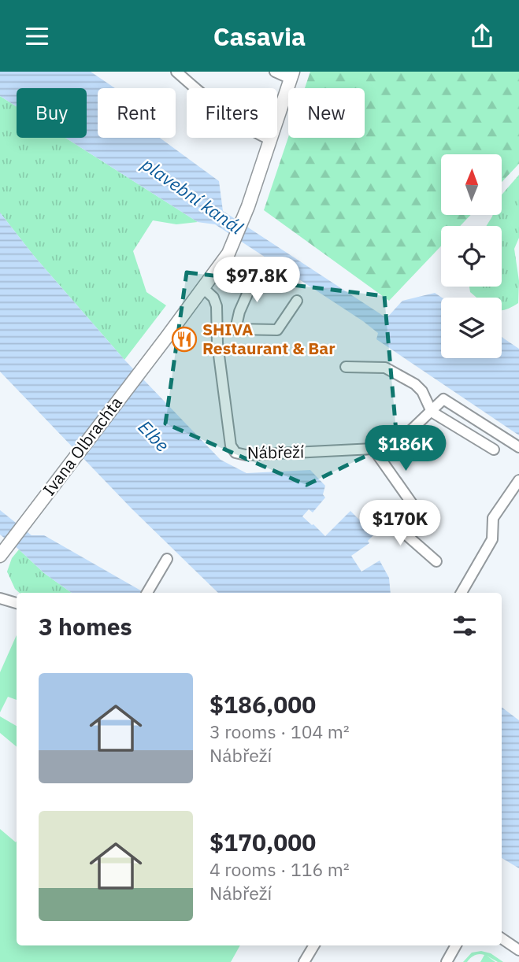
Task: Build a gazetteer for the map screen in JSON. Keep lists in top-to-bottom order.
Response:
{
  "streets": {
    "main road": ["Ivana Olbrachta"],
    "street": ["Nábřeží"]
  },
  "crossings": [
    ["Ivana Olbrachta", "Nábřeží"]
  ],
  "water": ["plavební kanál", "Elbe"],
  "places": {
    "restaurant": ["SHIVA Restaurant & Bar"]
  },
  "north": "top",
  "page": {
    "header": "Casavia",
    "chip": [
      "Buy",
      "Rent",
      "Filters",
      "New"
    ],
    "price": ["$97.8K", "$186K", "$170K"],
    "heading": "3 homes",
    "list": [
      {
        "name": "$186,000",
        "note": "3 rooms · 104 m² · Nábřeží"
      },
      {
        "name": "$170,000",
        "note": "4 rooms · 116 m² · Nábřeží"
      }
    ]
  }
}
